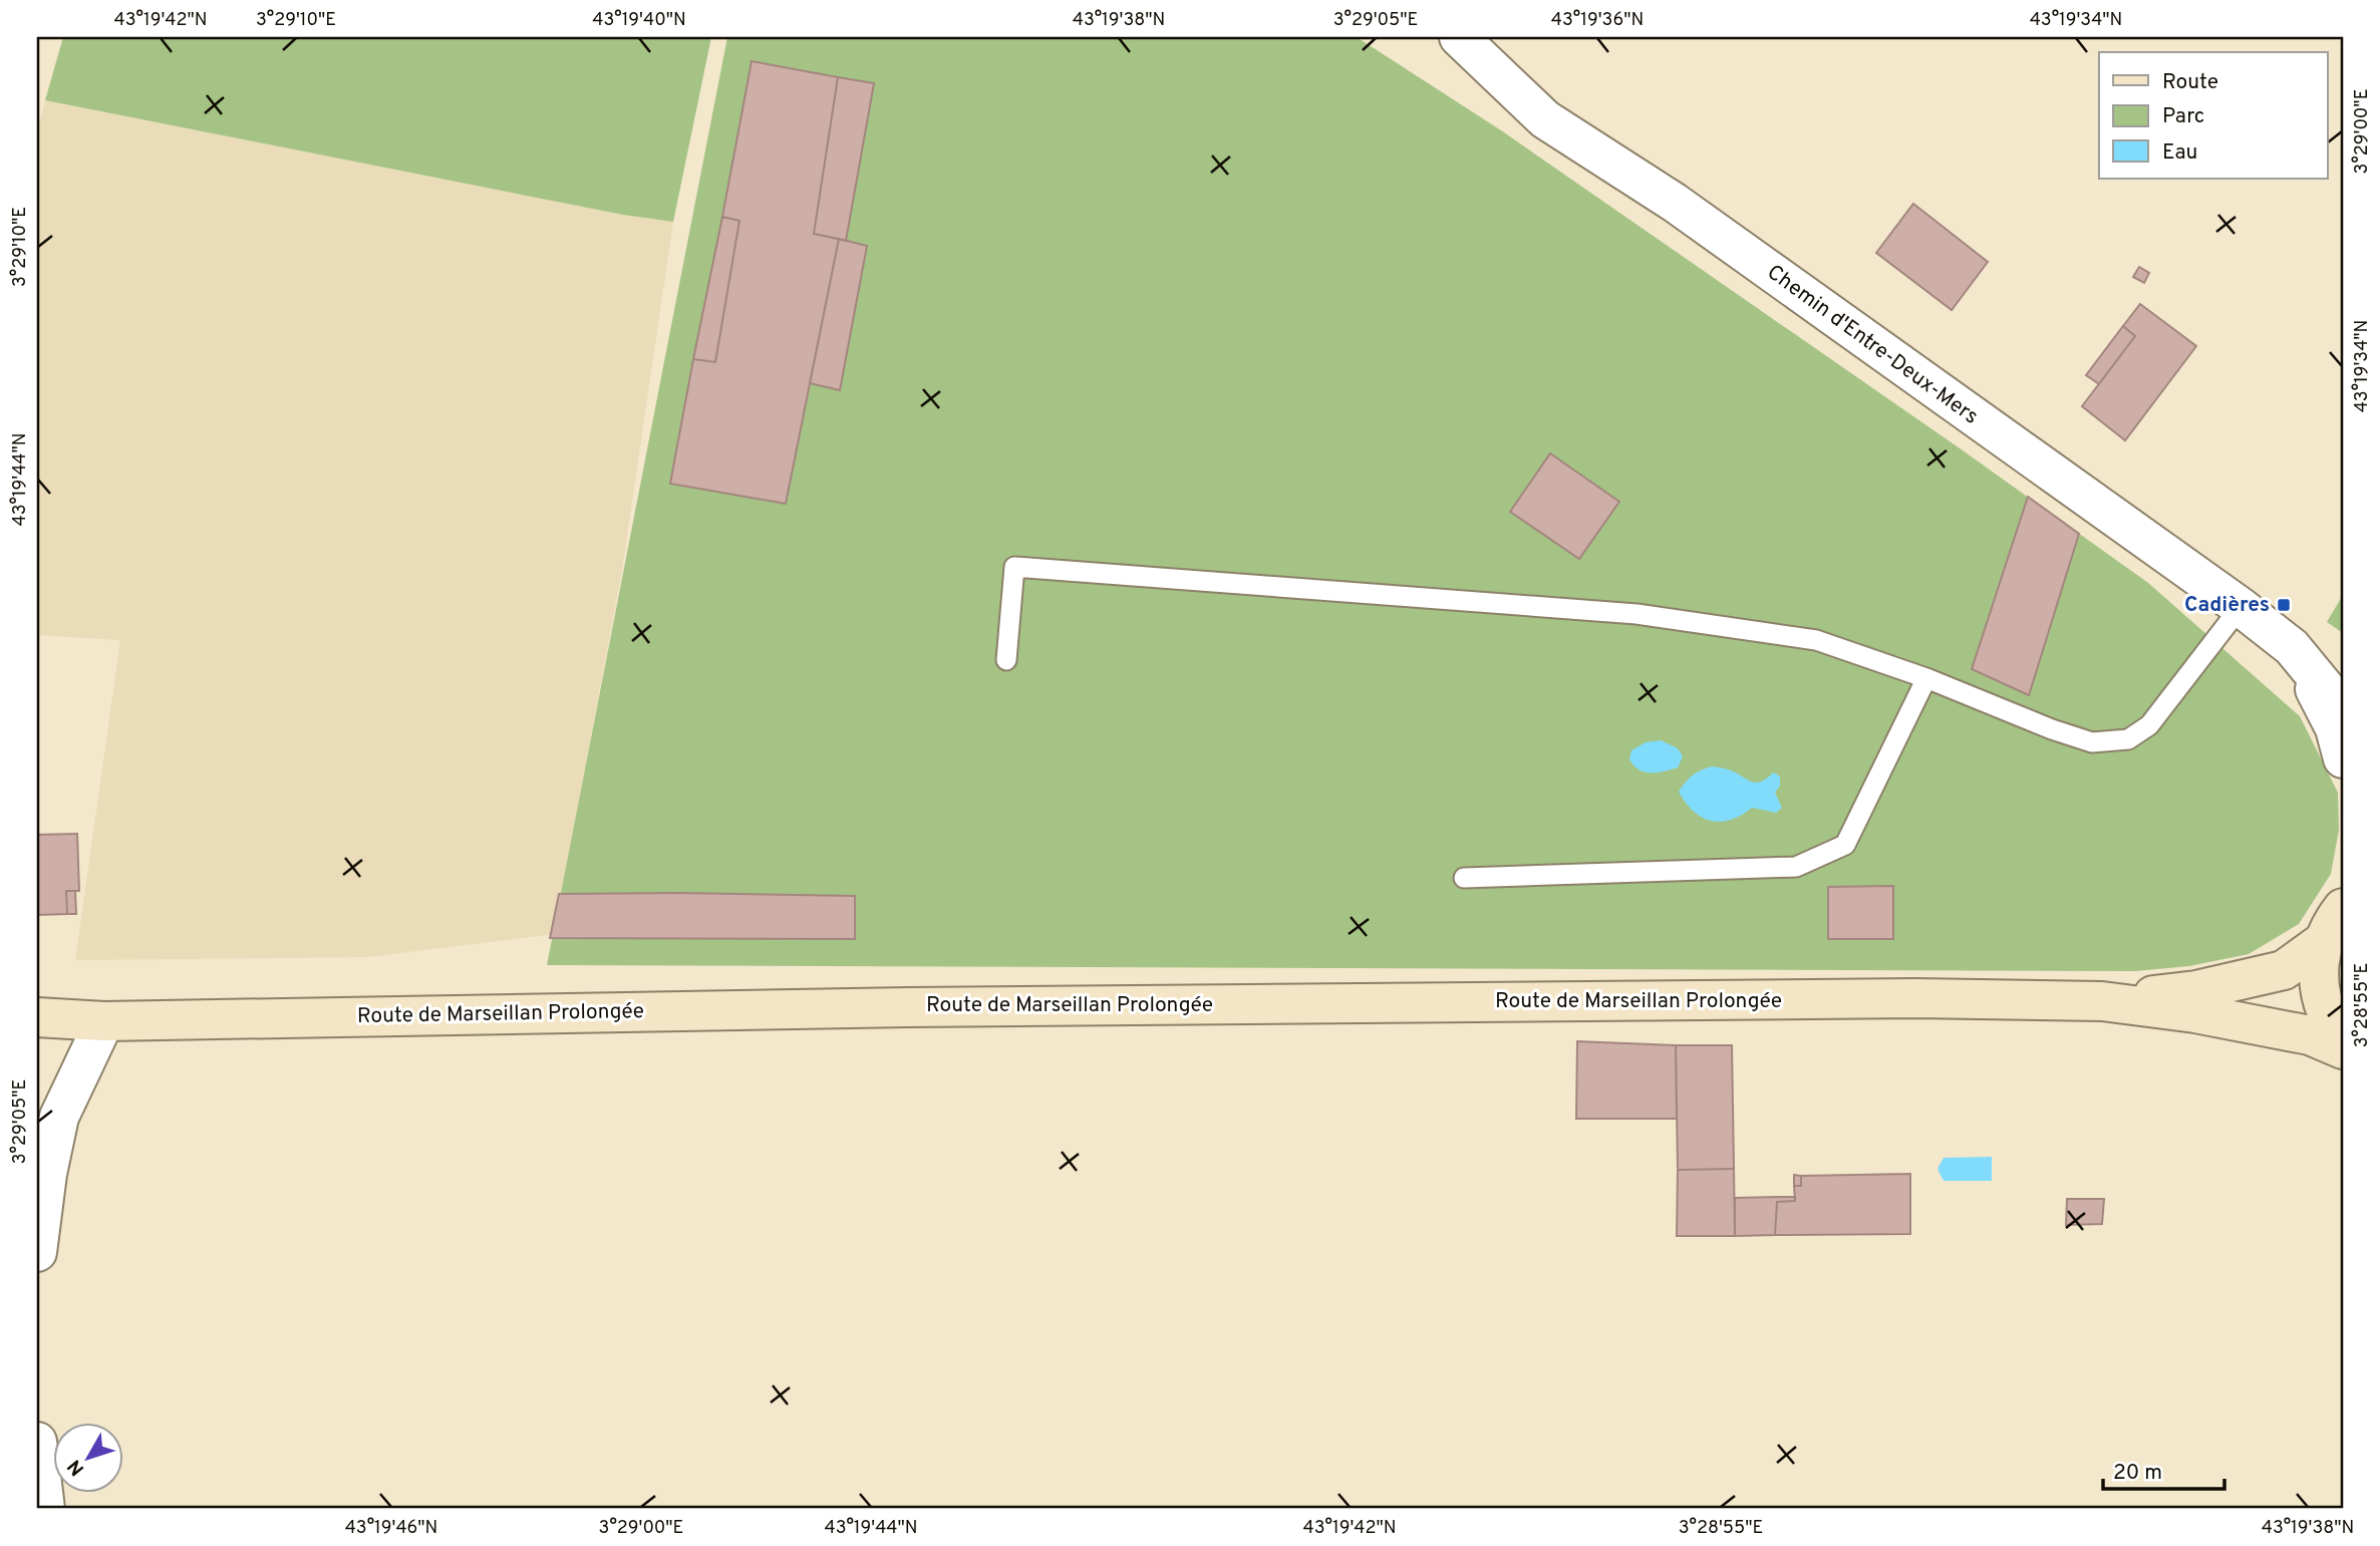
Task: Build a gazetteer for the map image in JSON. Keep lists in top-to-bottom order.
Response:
{
  "streets": {
    "main road": ["Route de Marseillan Prolongée"],
    "street": ["Chemin d'Entre-Deux-Mers"]
  },
  "places": {
    "transit": ["Cadières"]
  },
  "legend": ["Route", "Parc", "Eau"],
  "scale_bar": "20 m",
  "north": "bottom left",
  "coordinates": [
    "43°19'42\"N",
    "3°29'10\"E",
    "43°19'40\"N",
    "43°19'38\"N",
    "3°29'05\"E",
    "43°19'36\"N",
    "43°19'34\"N",
    "3°29'00\"E",
    "43°19'44\"N",
    "3°28'55\"E",
    "43°19'46\"N"
  ]
}
